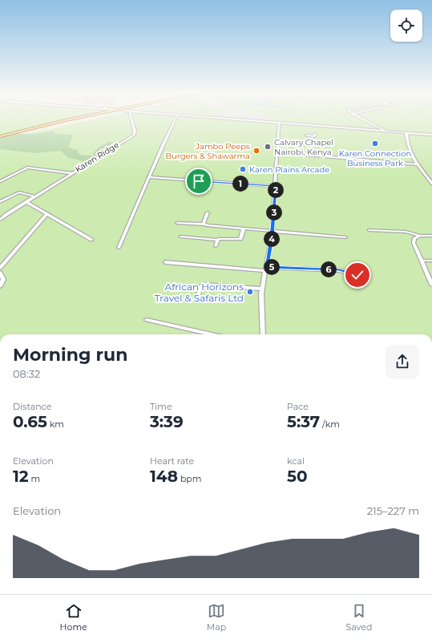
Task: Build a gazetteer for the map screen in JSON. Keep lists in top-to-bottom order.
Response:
{
  "streets": {
    "street": ["Karen Ridge"]
  },
  "places": [
    "Karen Connection Business Park",
    "Calvary Chapel Nairobi, Kenya",
    "Jambo Peeps Burgers & Shawarma",
    "Karen Plains Arcade",
    "African Horizons Travel & Safaris Ltd"
  ],
  "page": {
    "pins": [
      "1",
      "2",
      "3",
      "4",
      "5",
      "6"
    ],
    "heading": ["Morning run", "08:32"],
    "stats": [
      ["Distance", "0.65 km"],
      ["Time", "3:39"],
      ["Pace", "5:37 /km"],
      ["Elevation", "12 m"],
      ["Heart rate", "148 bpm"],
      ["kcal", "50"]
    ],
    "chart": ["Elevation", "215–227 m"],
    "tabs": ["Home", "Map", "Saved"]
  }
}
